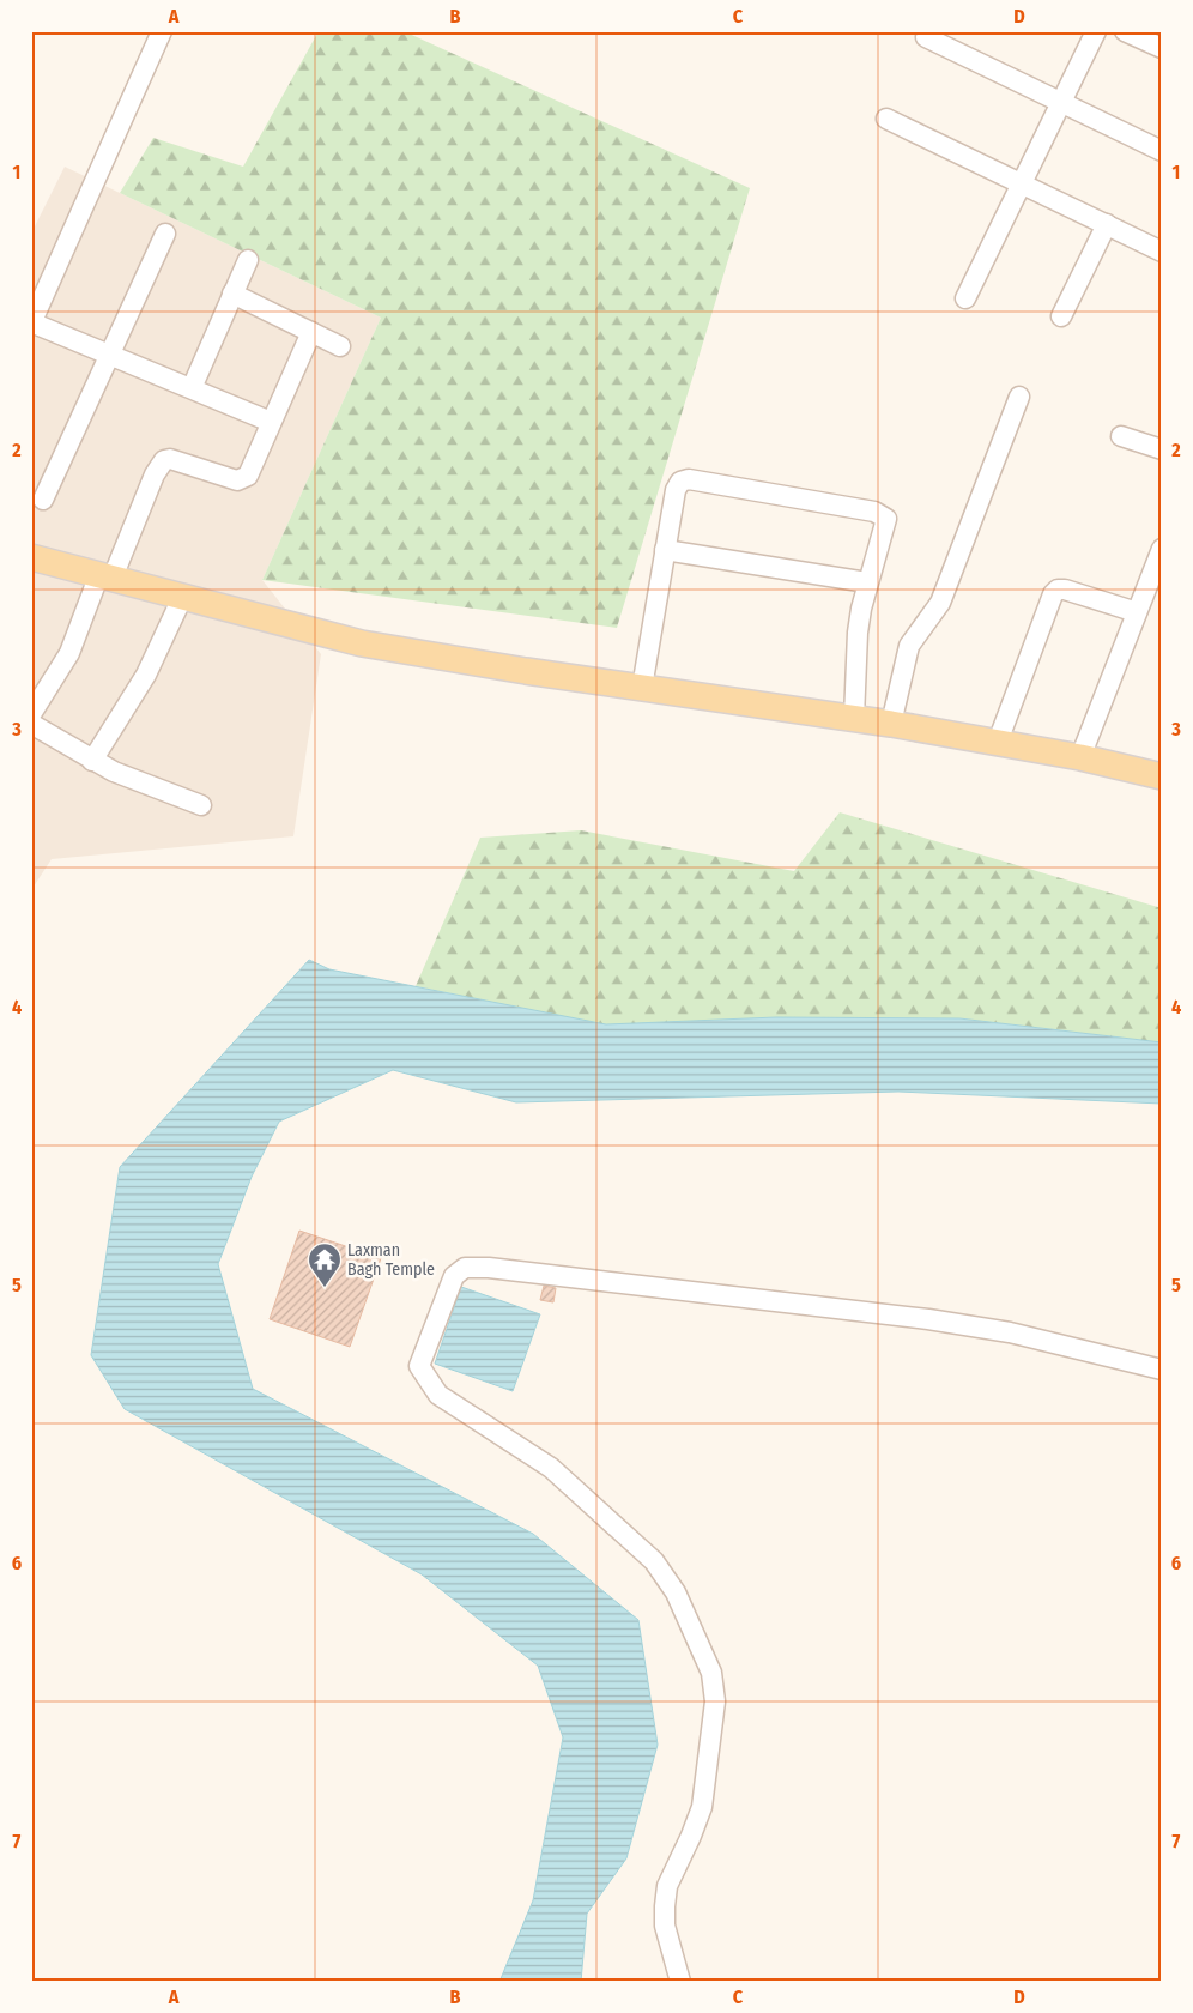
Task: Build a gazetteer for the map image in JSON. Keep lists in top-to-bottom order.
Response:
{
  "places": {
    "temple": ["Laxman Bagh Temple"]
  },
  "grid": {
    "columns": [
      "A",
      "B",
      "C",
      "D"
    ],
    "rows": [
      "1",
      "2",
      "3",
      "4",
      "5",
      "6",
      "7"
    ]
  }
}
